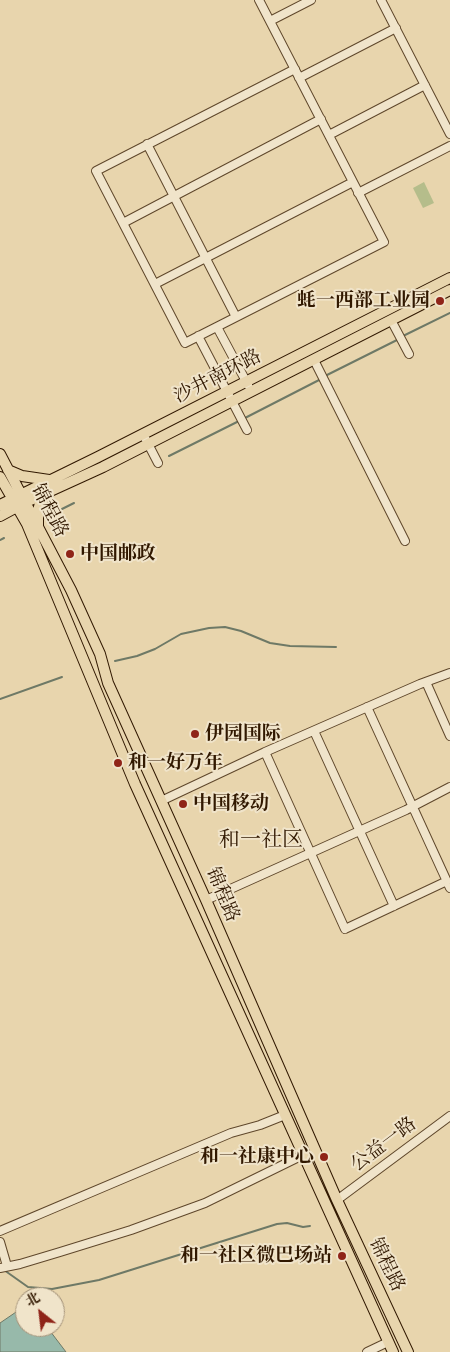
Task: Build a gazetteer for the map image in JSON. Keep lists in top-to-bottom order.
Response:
{
  "streets": {
    "main road": ["沙井南环路", "锦程路"],
    "street": ["公益一路"]
  },
  "crossings": [
    ["沙井南环路", "锦程路"],
    ["锦程路", "公益一路"]
  ],
  "districts": ["和一社区"],
  "places": [
    "蚝一西部工业园",
    "中国邮政",
    "伊园国际",
    "和一好万年",
    "中国移动",
    "和一社康中心",
    "和一社区微巴场站"
  ],
  "north": "top left"
}
